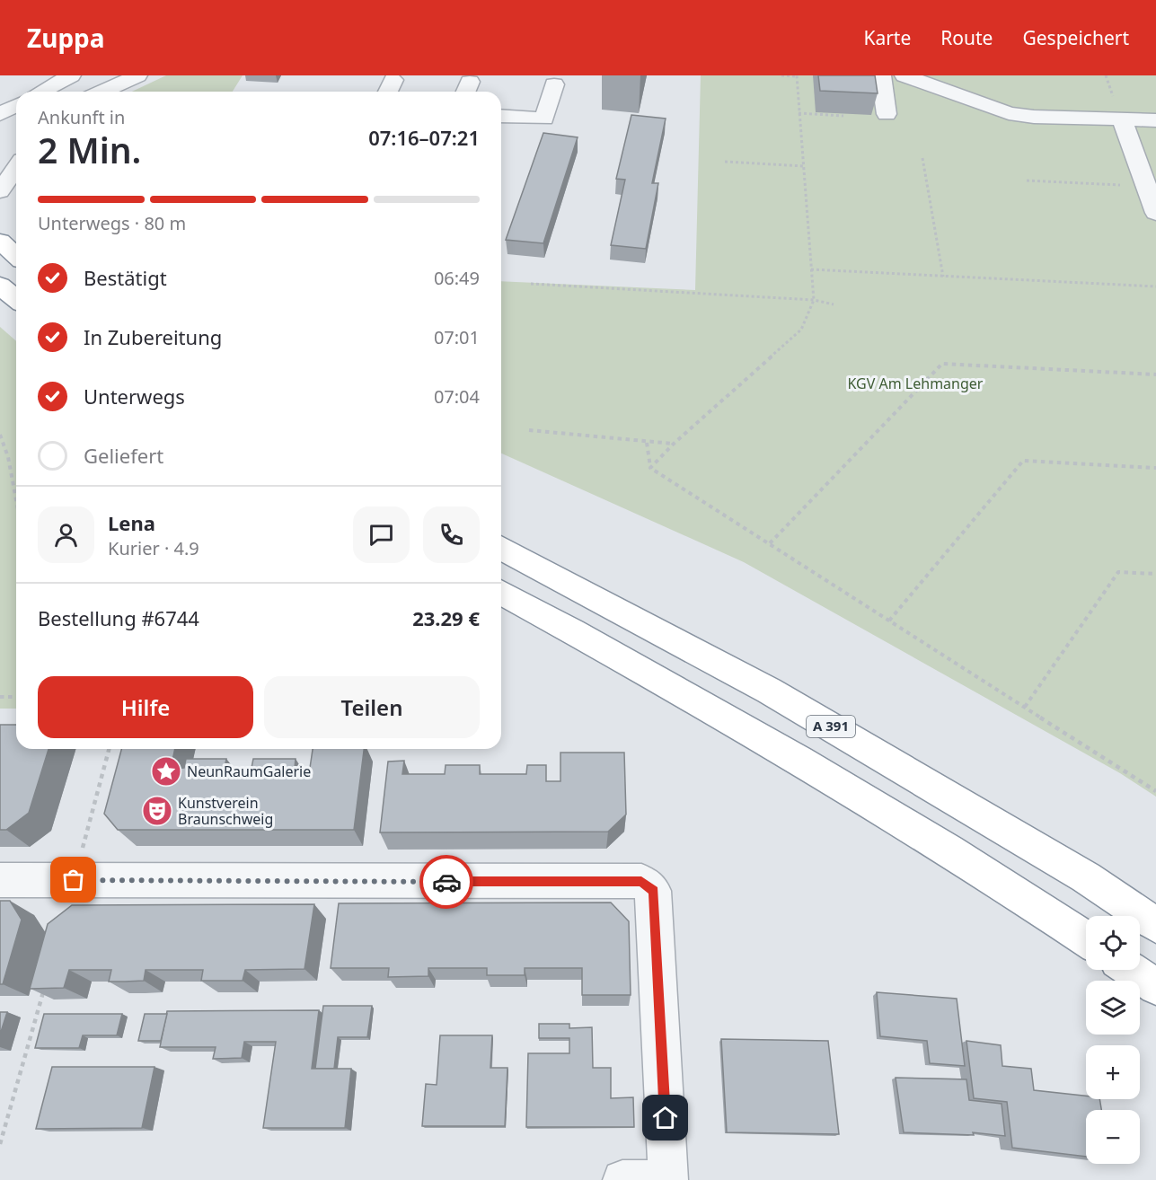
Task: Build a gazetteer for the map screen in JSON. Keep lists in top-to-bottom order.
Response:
{
  "streets": {
    "highway": ["A 391"]
  },
  "parks": ["KGV Am Lehmanger"],
  "places": {
    "place": ["NeunRaumGalerie"],
    "theatre": ["Kunstverein Braunschweig"]
  },
  "page": {
    "header": "Zuppa",
    "nav": ["Karte", "Route", "Gespeichert"],
    "heading": ["2 Min.", "Ankunft in", "07:16–07:21"],
    "panel": [
      "Lena",
      "Kurier · 4.9",
      "Bestellung #6744",
      "23.29 €"
    ],
    "bar": "Unterwegs · 80 m",
    "list": [
      ["Bestätigt", "06:49"],
      ["In Zubereitung", "07:01"],
      ["Unterwegs", "07:04"],
      "Geliefert"
    ],
    "buttons": ["Hilfe", "Teilen"],
    "map_buttons": ["+", "−"]
  }
}
